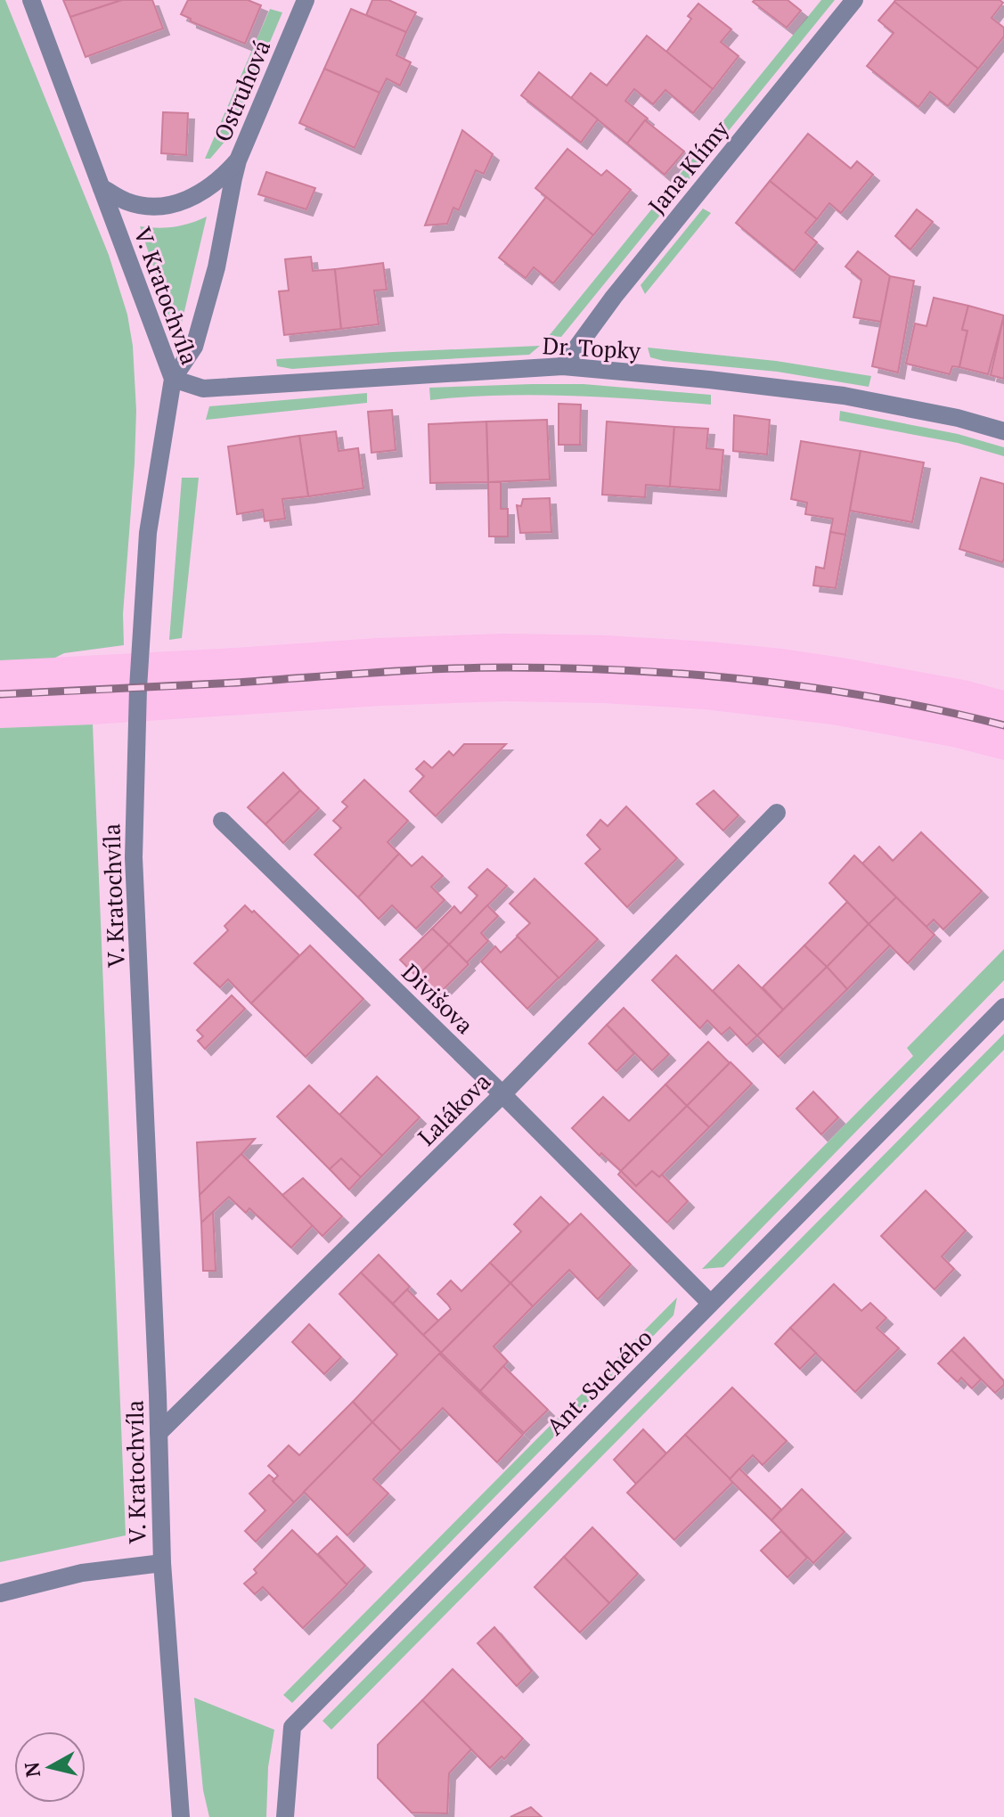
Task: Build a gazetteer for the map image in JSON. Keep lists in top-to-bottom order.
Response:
{
  "streets": {
    "street": [
      "Ostruhová",
      "Jana Klímy",
      "V. Kratochvíla",
      "Dr. Topky",
      "Divišova",
      "Lalákova",
      "Ant. Suchého"
    ]
  },
  "crossings": [
    ["Ostruhová", "V. Kratochvíla"],
    ["Ostruhová", "Dr. Topky"],
    ["Jana Klímy", "Dr. Topky"],
    ["V. Kratochvíla", "Dr. Topky"],
    ["V. Kratochvíla", "Lalákova"],
    ["Divišova", "Lalákova"],
    ["Divišova", "Ant. Suchého"]
  ],
  "north": "left"
}
